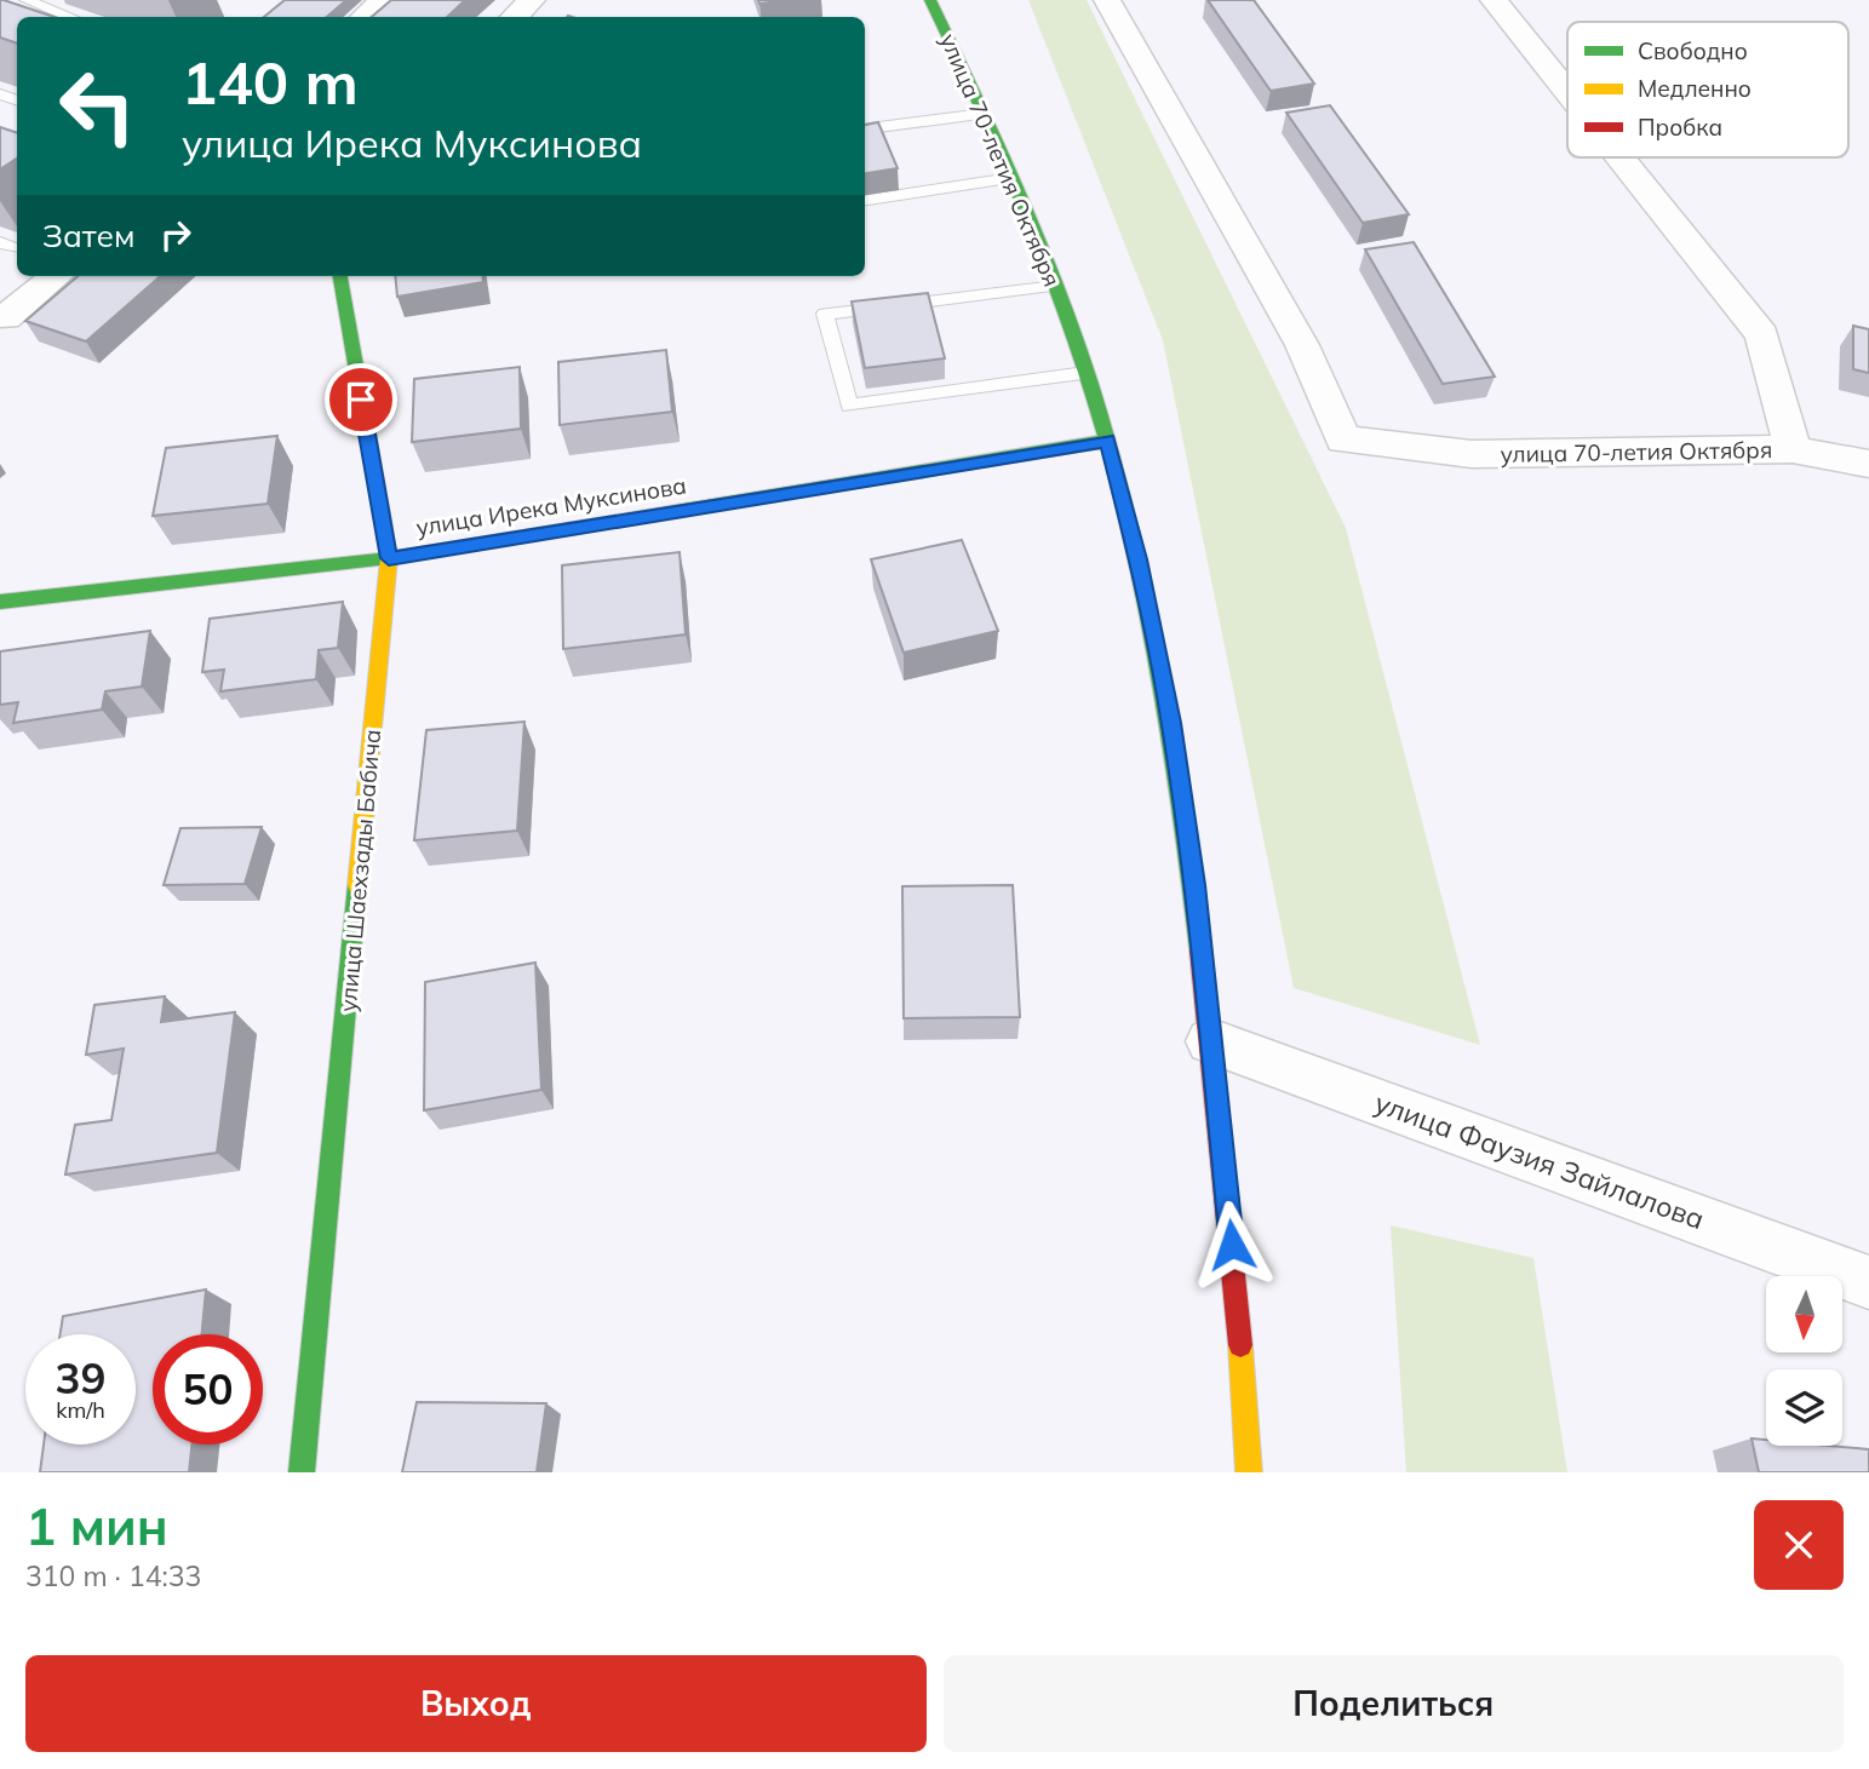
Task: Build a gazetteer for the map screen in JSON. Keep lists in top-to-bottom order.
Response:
{
  "streets": {
    "street": [
      "улица 70-летия Октября",
      "улица Ирека Муксинова",
      "улица Шаехзады Бабича",
      "улица Фаузия Зайлалова"
    ]
  },
  "crossings": [
    ["улица 70-летия Октября", "улица Ирека Муксинова"],
    ["улица 70-летия Октября", "улица Фаузия Зайлалова"],
    ["улица Ирека Муксинова", "улица Шаехзады Бабича"]
  ],
  "legend": ["Свободно", "Медленно", "Пробка"],
  "north": "bottom",
  "page": {
    "turn": ["140 m", "улица Ирека Муксинова"],
    "then": "Затем",
    "speed": "39 km/h",
    "limit": "50",
    "heading": ["1 мин", "310 m · 14:33"],
    "buttons": ["Выход", "Поделиться"]
  }
}
